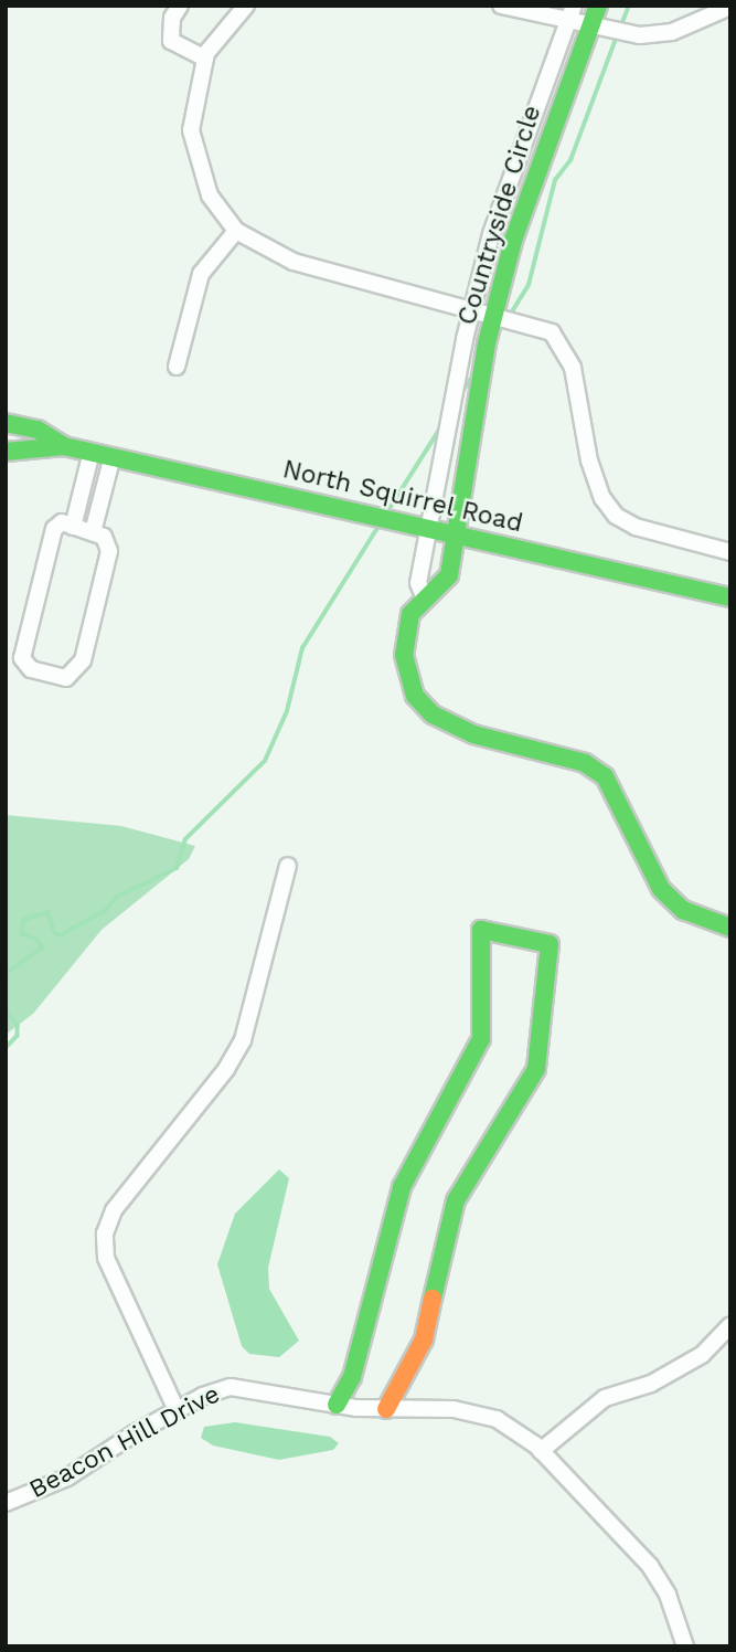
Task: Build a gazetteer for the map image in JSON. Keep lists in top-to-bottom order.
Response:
{
  "streets": {
    "street": ["Countryside Circle", "North Squirrel Road", "Beacon Hill Drive"]
  },
  "crossings": [
    ["Countryside Circle", "North Squirrel Road"]
  ]
}
